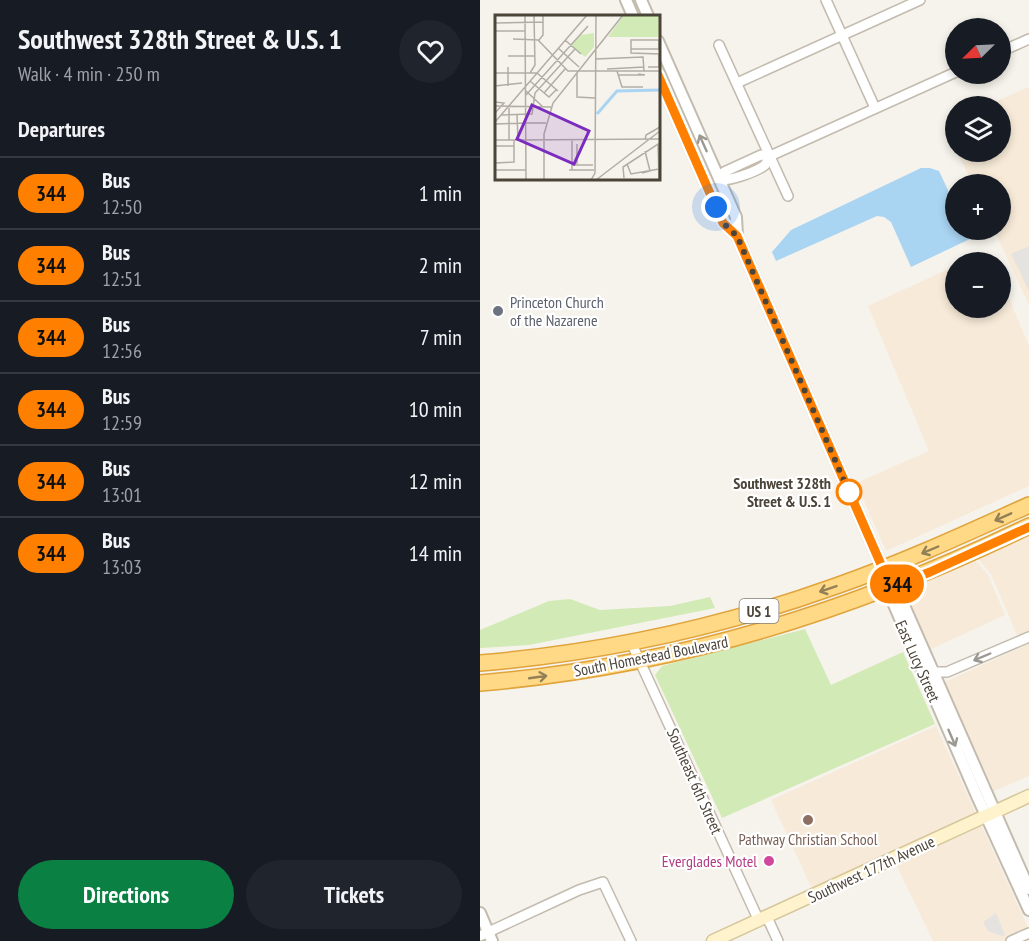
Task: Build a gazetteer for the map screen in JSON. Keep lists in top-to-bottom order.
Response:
{
  "streets": {
    "highway": ["US 1", "South Homestead Boulevard"],
    "main road": ["Southwest 177th Avenue"],
    "street": ["East Lucy Street", "Southeast 6th Street"]
  },
  "crossings": [
    ["US 1", "South Homestead Boulevard"],
    ["US 1", "East Lucy Street"],
    ["South Homestead Boulevard", "East Lucy Street"],
    ["South Homestead Boulevard", "Southeast 6th Street"],
    ["East Lucy Street", "Southwest 177th Avenue"],
    ["Southeast 6th Street", "Southwest 177th Avenue"]
  ],
  "places": [
    "Princeton Church of the Nazarene",
    "Southwest 328th Street & U.S. 1",
    "Pathway Christian School",
    "Everglades Motel"
  ],
  "lines": ["bus line 344"],
  "north": "bottom left",
  "page": {
    "heading": [
      ["Southwest 328th Street & U.S. 1", "Walk · 4 min · 250 m"],
      "Departures"
    ],
    "on_map": "344",
    "map_buttons": ["+", "−"],
    "list": [
      {
        "mark": "344",
        "name": "Bus",
        "note": "12:50",
        "value": "1 min"
      },
      {
        "mark": "344",
        "name": "Bus",
        "note": "12:51",
        "value": "2 min"
      },
      {
        "mark": "344",
        "name": "Bus",
        "note": "12:56",
        "value": "7 min"
      },
      {
        "mark": "344",
        "name": "Bus",
        "note": "12:59",
        "value": "10 min"
      },
      {
        "mark": "344",
        "name": "Bus",
        "note": "13:01",
        "value": "12 min"
      },
      {
        "mark": "344",
        "name": "Bus",
        "note": "13:03",
        "value": "14 min"
      }
    ],
    "buttons": ["Directions", "Tickets"]
  }
}
